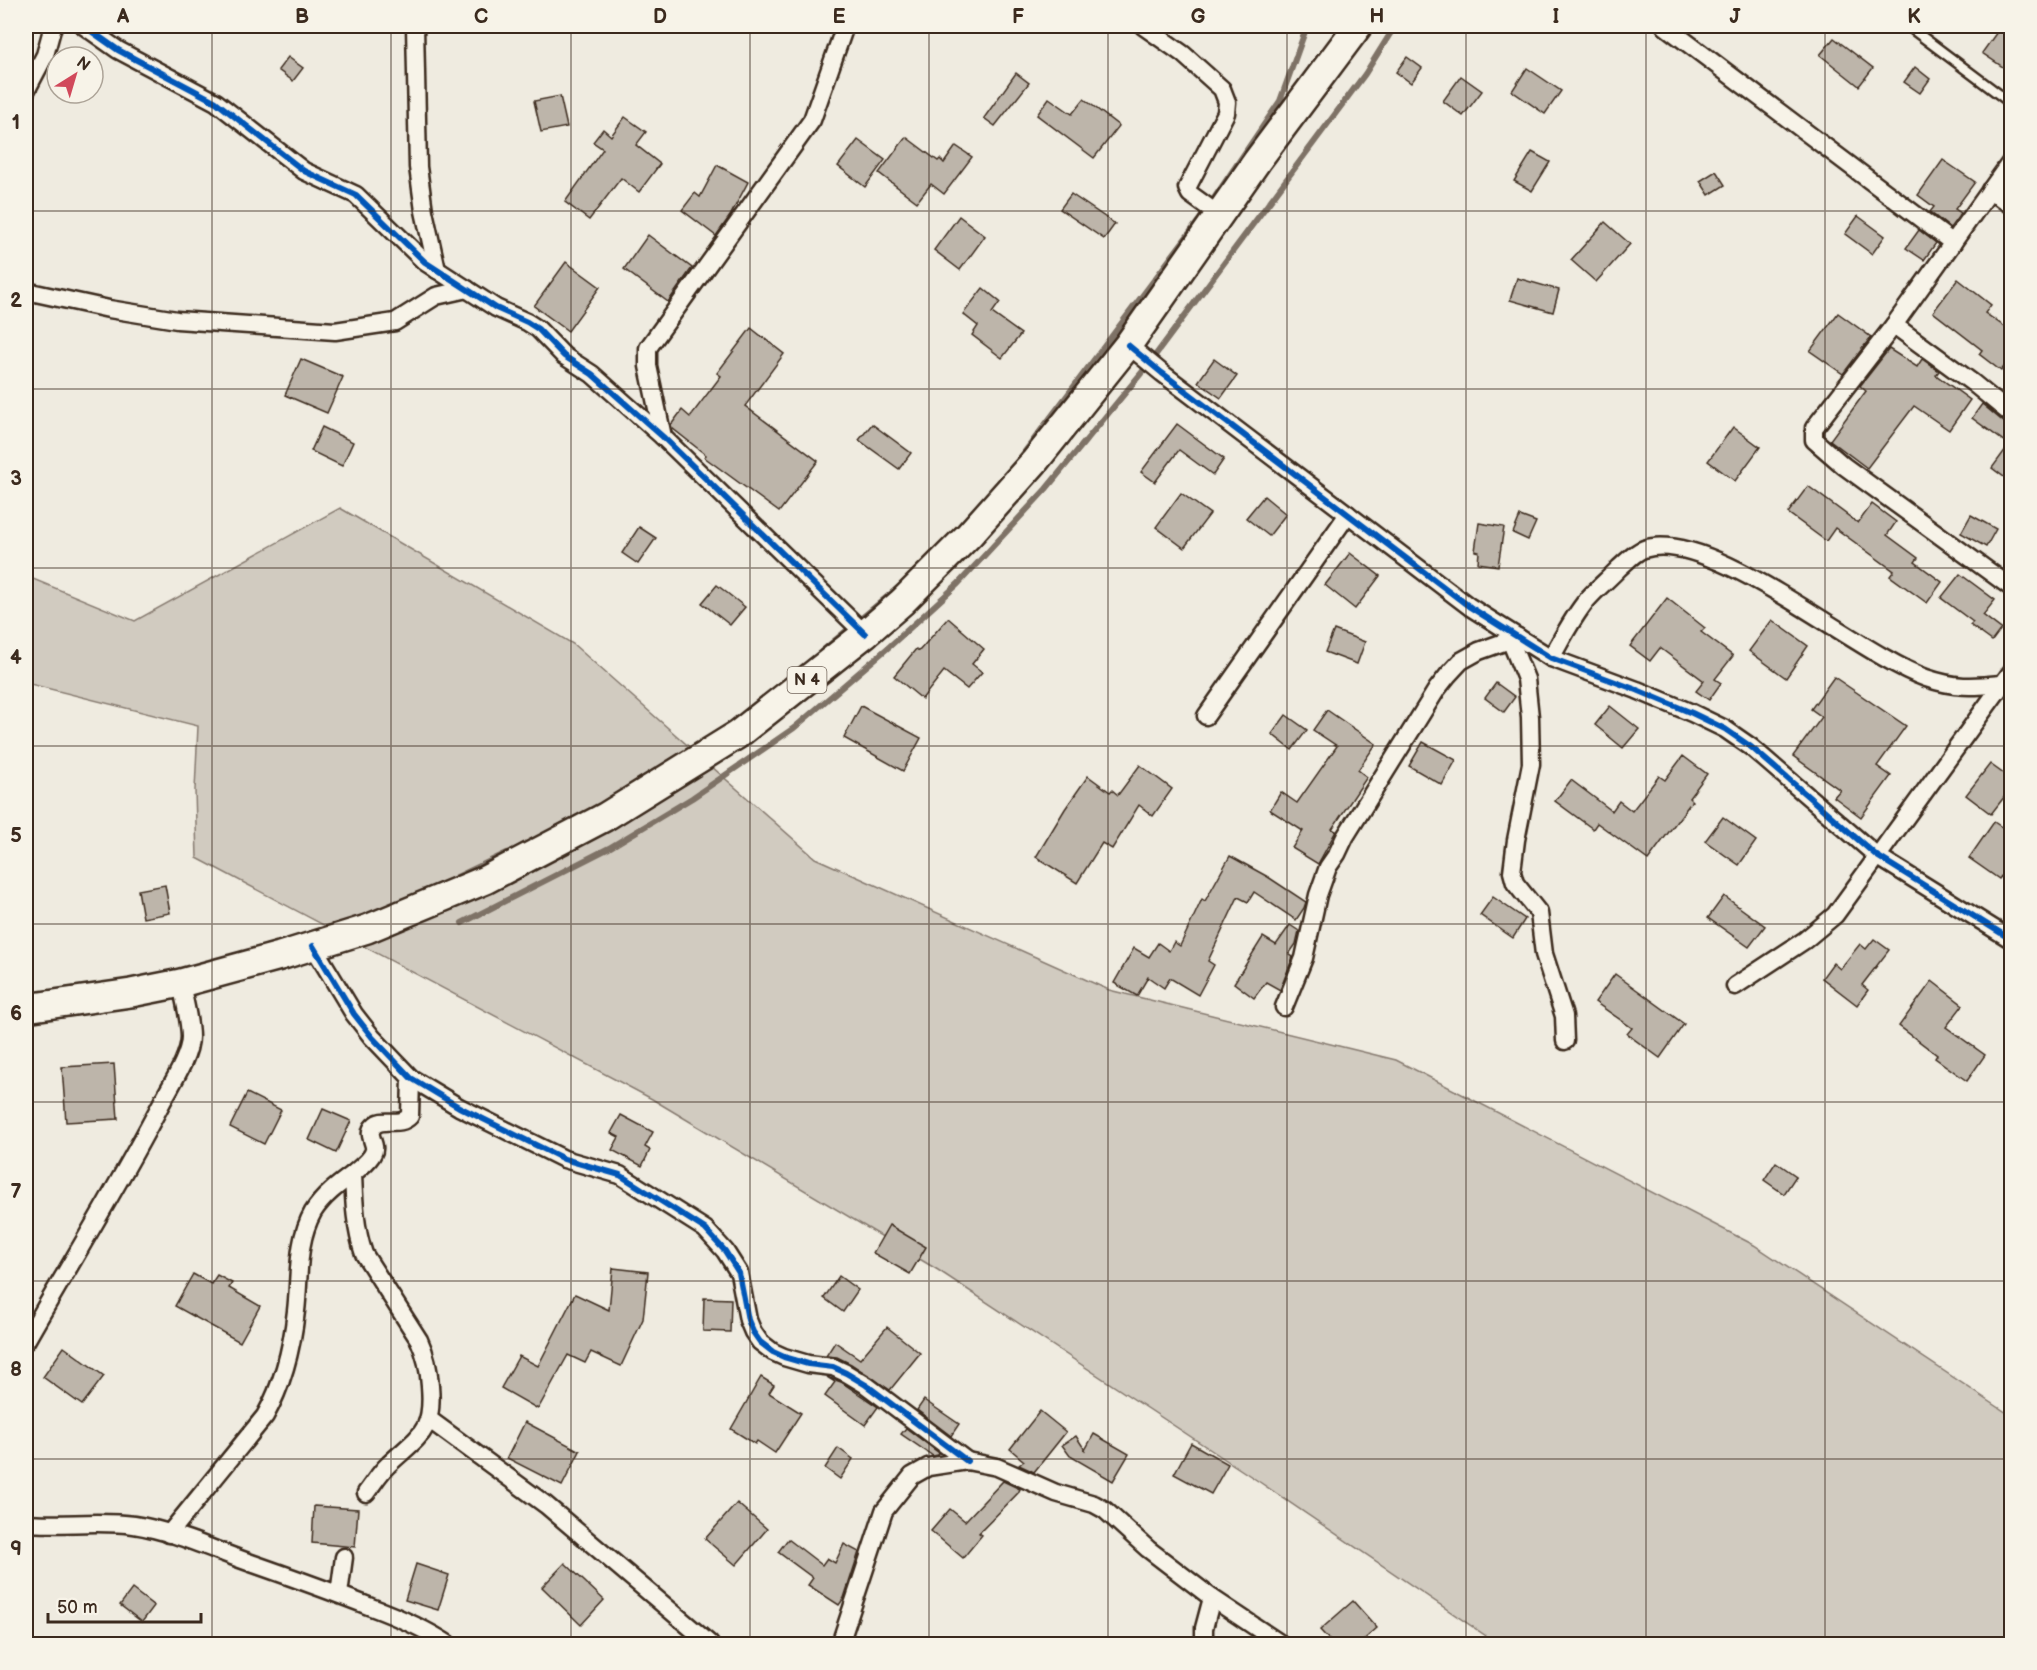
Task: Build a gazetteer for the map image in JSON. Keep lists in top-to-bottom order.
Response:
{
  "streets": {
    "highway": ["N 4"]
  },
  "scale_bar": "50 m",
  "north": "top right",
  "grid": {
    "columns": [
      "A",
      "B",
      "C",
      "D",
      "E",
      "F",
      "G",
      "H",
      "I",
      "J",
      "K"
    ],
    "rows": [
      "1",
      "2",
      "3",
      "4",
      "5",
      "6",
      "7",
      "8",
      "9"
    ]
  }
}
